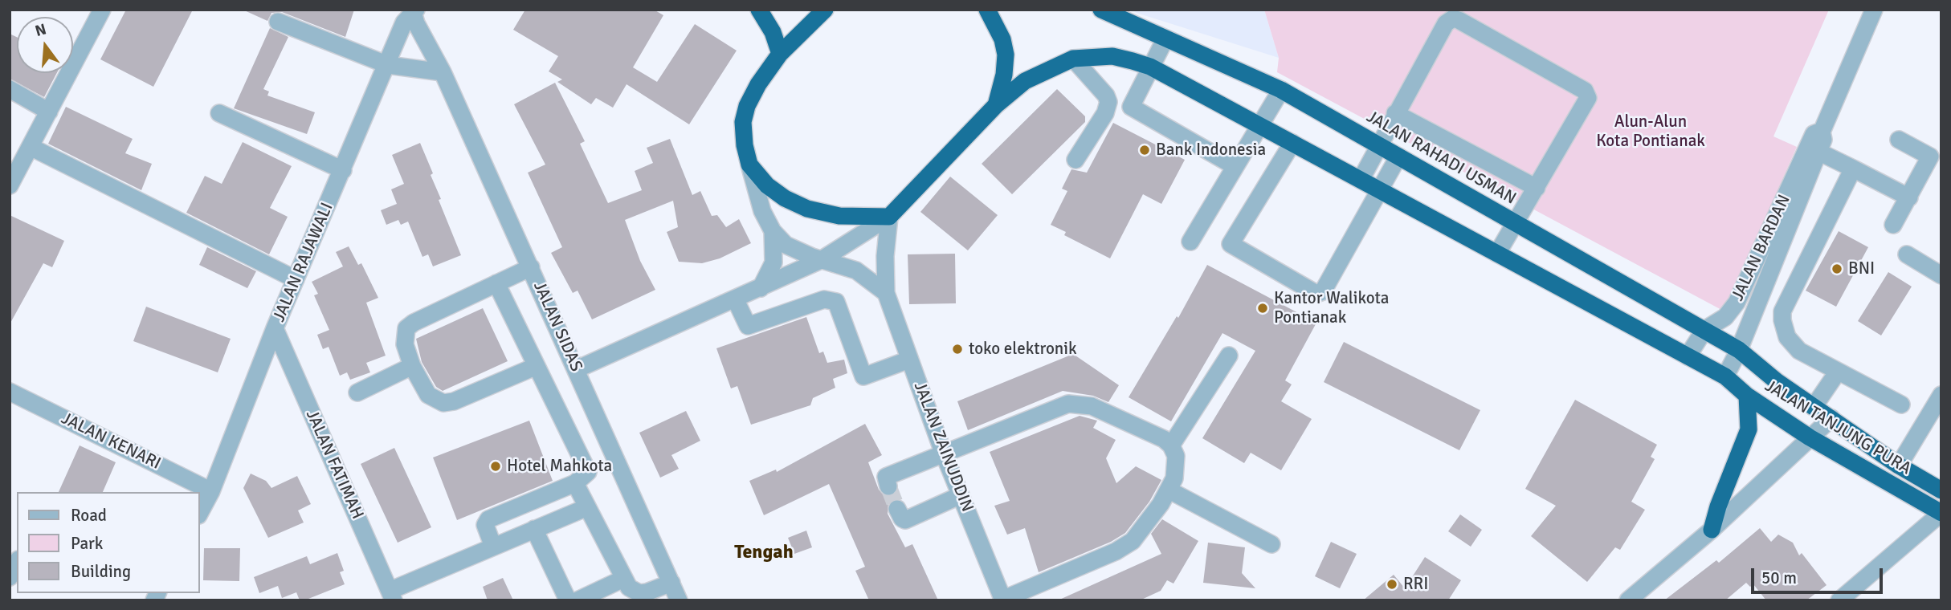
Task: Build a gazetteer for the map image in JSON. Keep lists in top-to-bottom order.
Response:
{
  "streets": {
    "highway": ["JALAN RAHADI USMAN", "JALAN TANJUNG PURA"],
    "street": [
      "JALAN BARDAN",
      "JALAN RAJAWALI",
      "JALAN SIDAS",
      "JALAN KENARI",
      "JALAN ZAINUDDIN",
      "JALAN FATIMAH"
    ]
  },
  "crossings": [
    ["JALAN RAHADI USMAN", "JALAN BARDAN"],
    ["JALAN RAHADI USMAN", "JALAN TANJUNG PURA"],
    ["JALAN BARDAN", "JALAN TANJUNG PURA"],
    ["JALAN RAJAWALI", "JALAN SIDAS"],
    ["JALAN RAJAWALI", "JALAN KENARI"],
    ["JALAN RAJAWALI", "JALAN FATIMAH"]
  ],
  "districts": ["Tengah"],
  "parks": ["Alun-Alun Kota Pontianak"],
  "places": [
    "Bank Indonesia",
    "BNI",
    "Kantor Walikota Pontianak",
    "toko elektronik",
    "Hotel Mahkota",
    "RRI"
  ],
  "legend": ["Road", "Park", "Building"],
  "scale_bar": "50 m",
  "north": "top"
}
